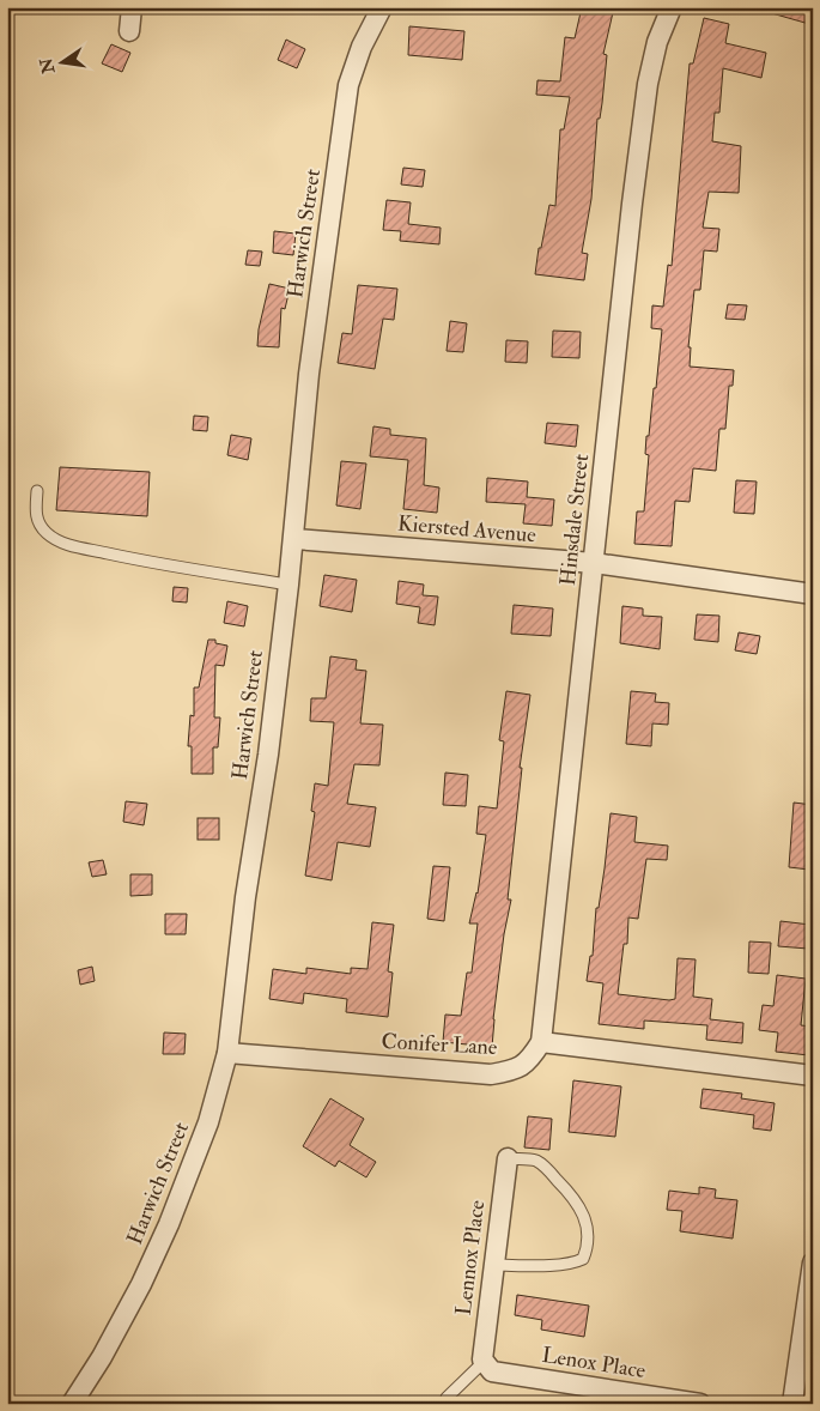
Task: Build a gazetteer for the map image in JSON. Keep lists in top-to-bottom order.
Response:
{
  "streets": {
    "street": [
      "Harwich Street",
      "Hinsdale Street",
      "Kiersted Avenue",
      "Conifer Lane",
      "Lennox Place",
      "Lenox Place"
    ]
  },
  "crossings": [
    ["Harwich Street", "Kiersted Avenue"],
    ["Harwich Street", "Conifer Lane"],
    ["Hinsdale Street", "Kiersted Avenue"],
    ["Hinsdale Street", "Conifer Lane"],
    ["Lennox Place", "Lenox Place"]
  ],
  "north": "left"
}
